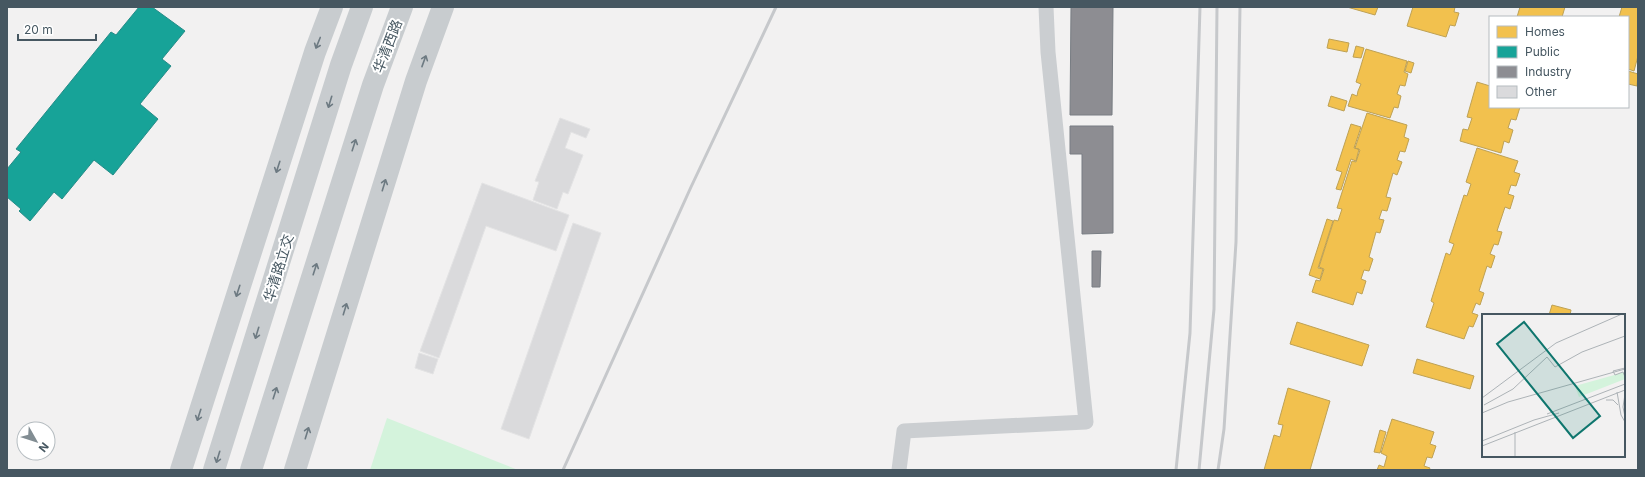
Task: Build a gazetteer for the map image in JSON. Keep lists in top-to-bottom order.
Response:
{
  "streets": {
    "main road": ["华清西路", "华清路立交"]
  },
  "legend": [
    "Homes",
    "Public",
    "Industry",
    "Other"
  ],
  "scale_bar": "20 m",
  "north": "bottom right"
}
